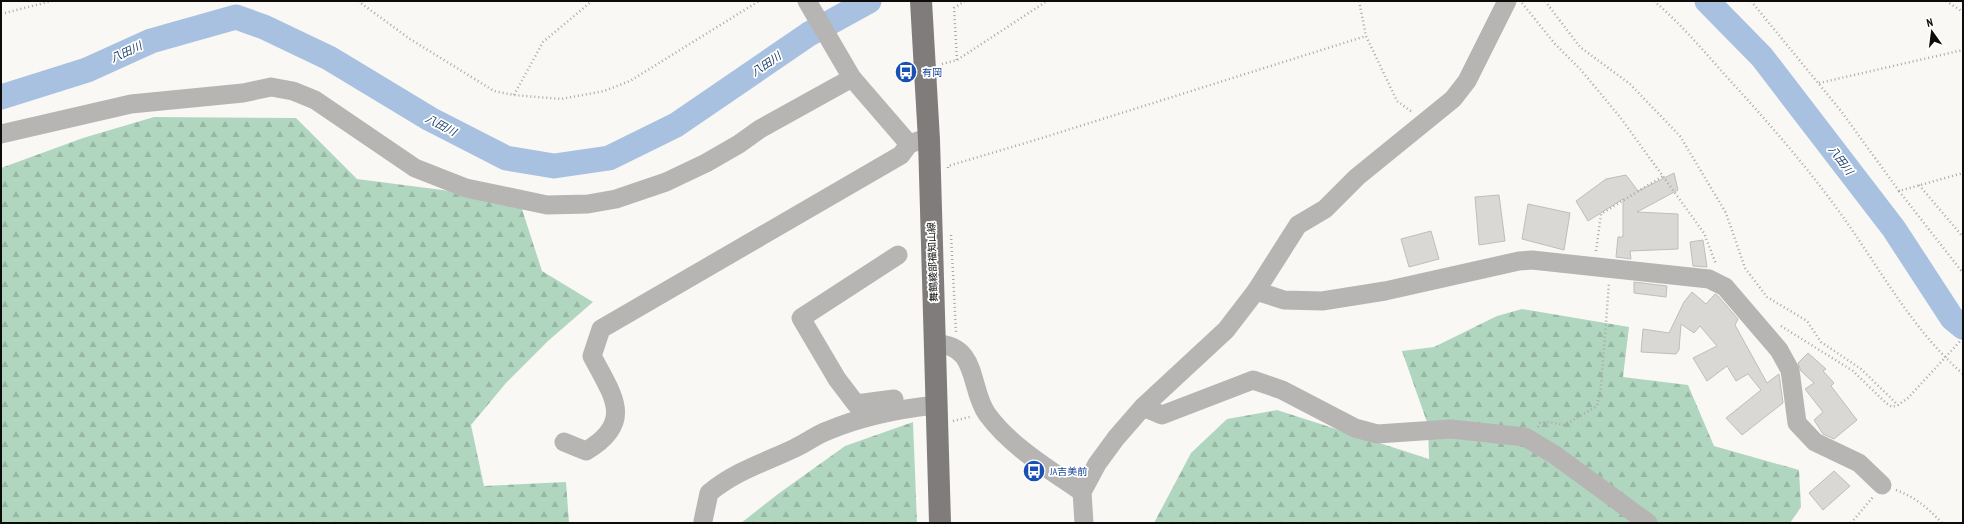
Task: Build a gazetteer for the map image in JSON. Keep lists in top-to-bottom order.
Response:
{
  "streets": {
    "main road": ["舞鶴綾部福知山線"]
  },
  "water": ["八田川"],
  "places": {
    "bus stop": ["有岡", "JA吉美前"]
  },
  "north": "top"
}
